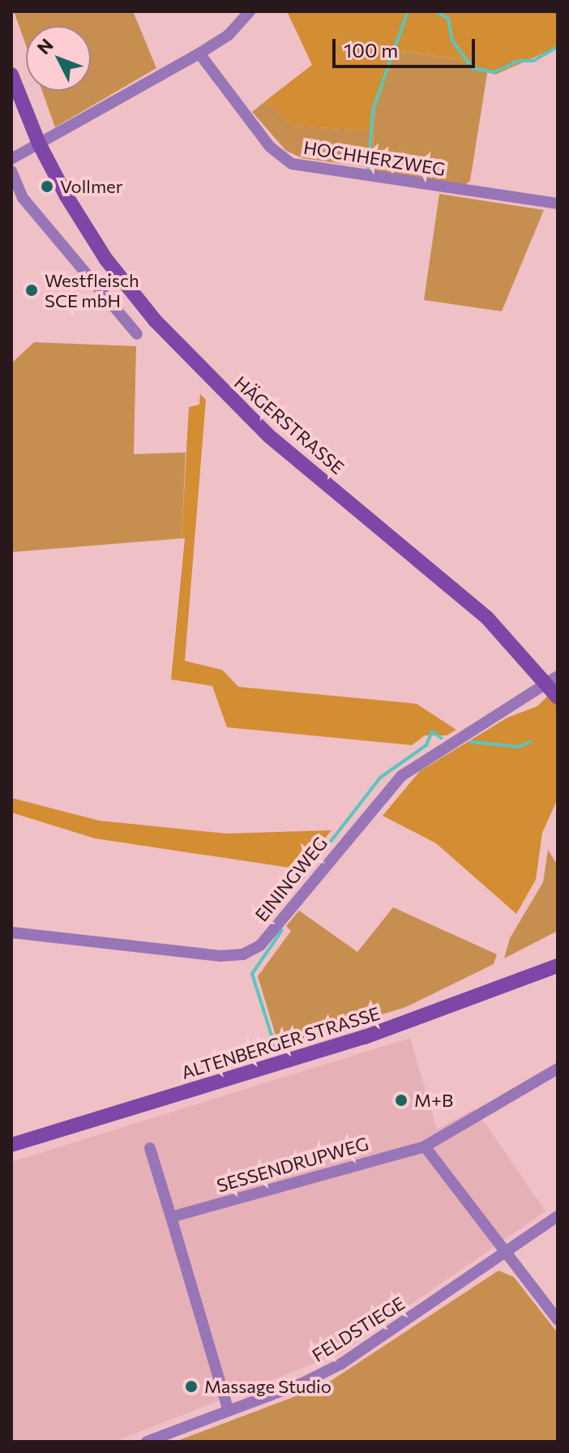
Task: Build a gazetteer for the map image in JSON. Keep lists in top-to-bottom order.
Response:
{
  "streets": {
    "main road": ["HÄGERSTRASSE", "ALTENBERGER STRASSE"],
    "street": [
      "HOCHHERZWEG",
      "EININGWEG",
      "SESSENDRUPWEG",
      "FELDSTIEGE"
    ]
  },
  "crossings": [
    ["HÄGERSTRASSE", "EININGWEG"]
  ],
  "places": [
    "Vollmer",
    "Westfleisch SCE mbH",
    "M+B",
    "Massage Studio"
  ],
  "scale_bar": "100 m",
  "north": "top left"
}
